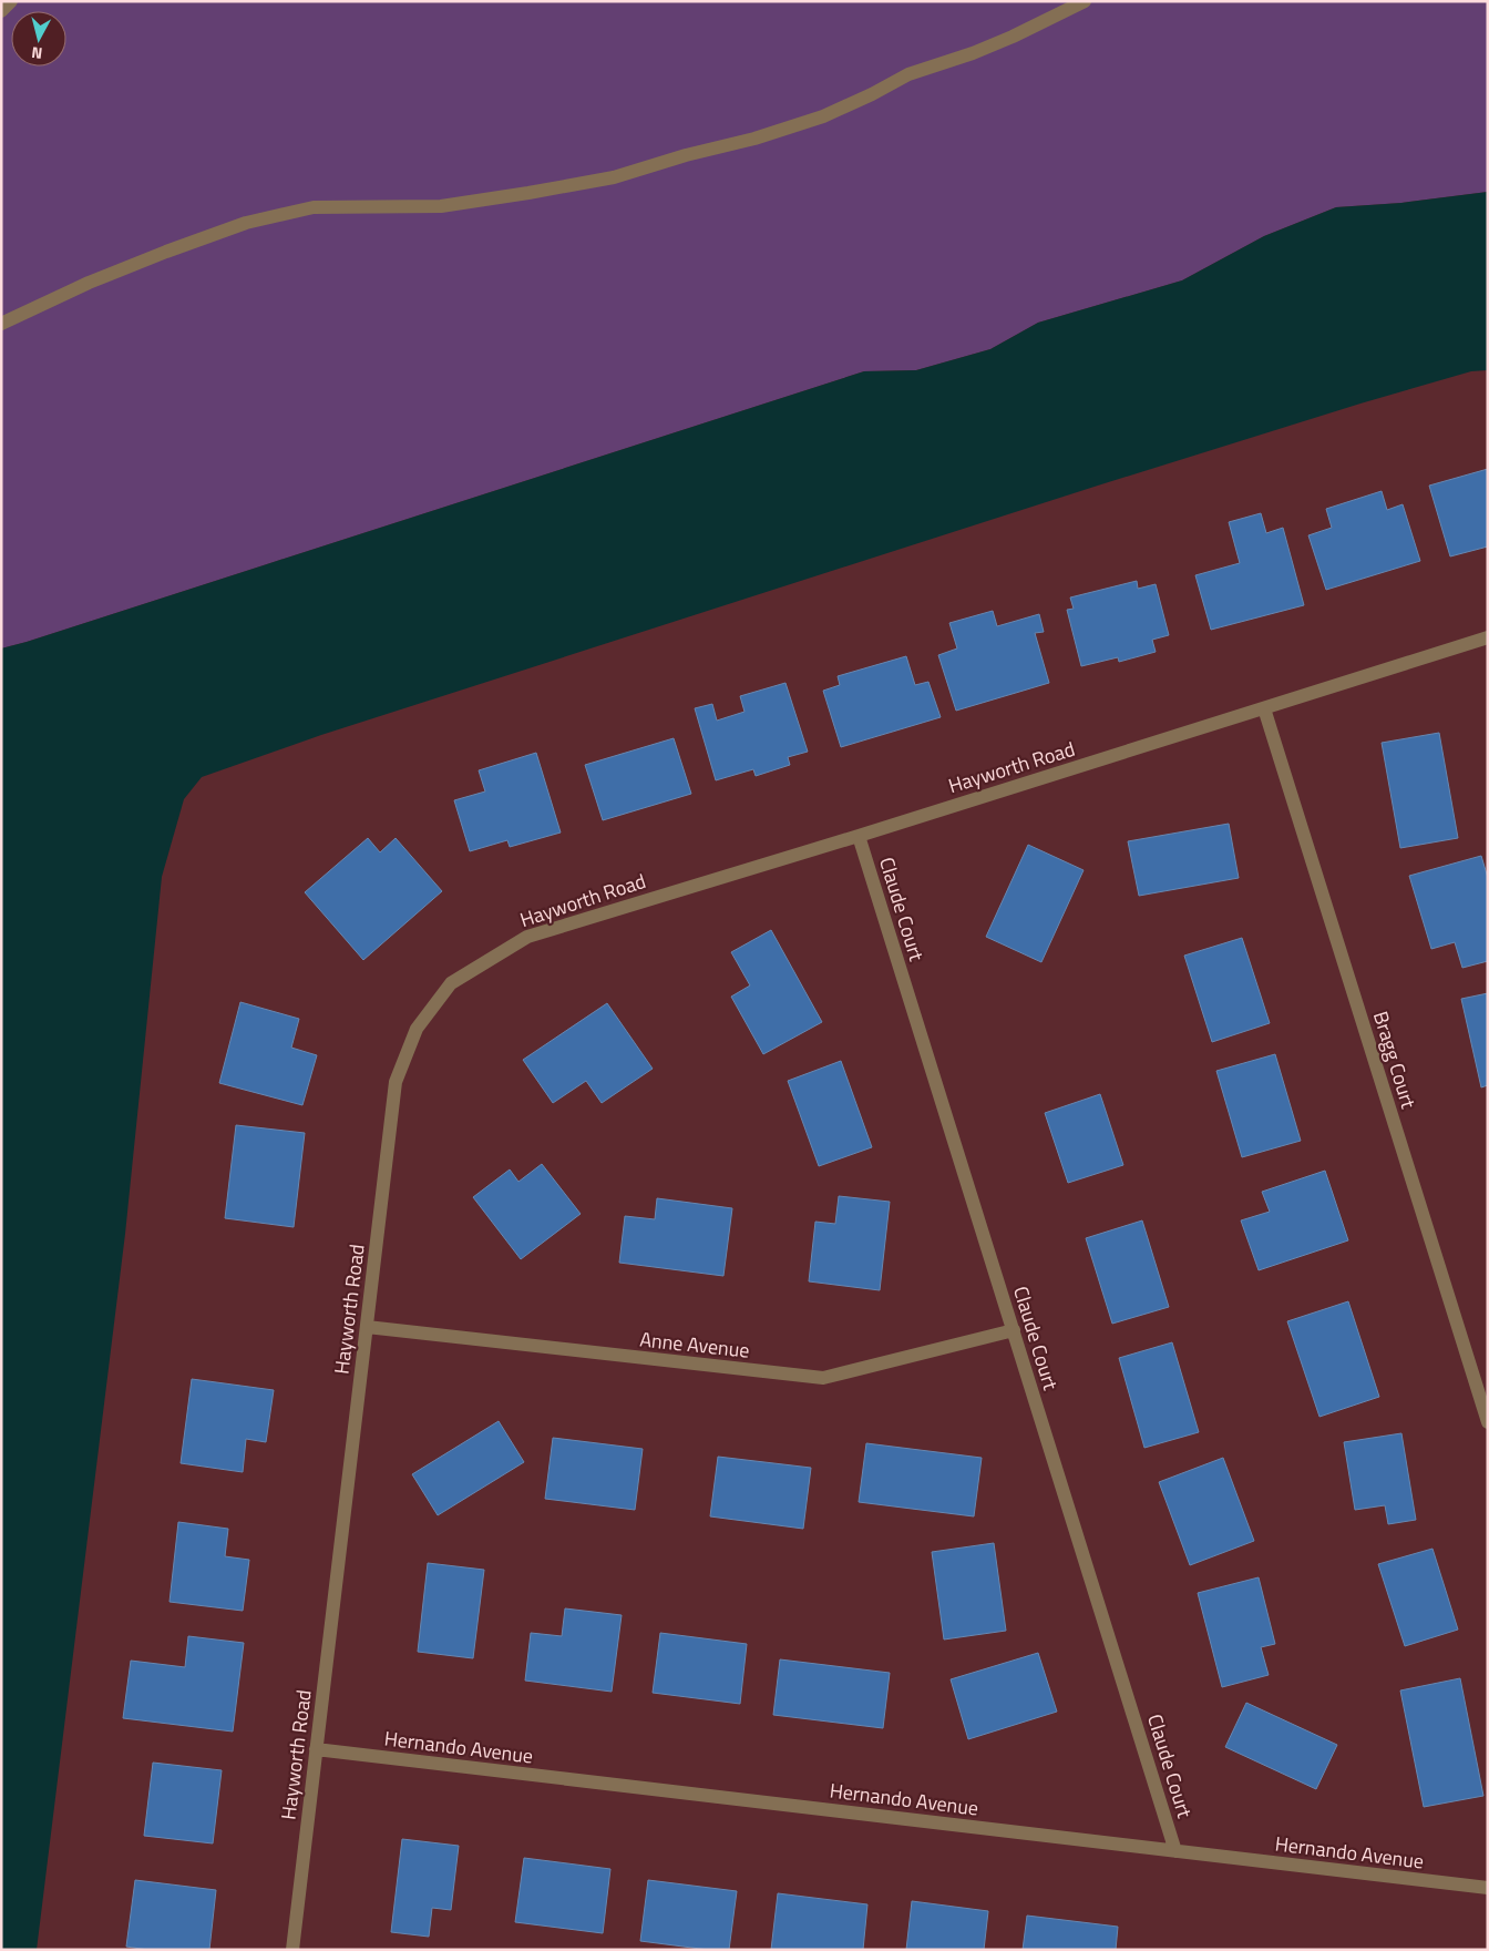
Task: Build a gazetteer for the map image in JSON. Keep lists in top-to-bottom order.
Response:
{
  "streets": {
    "street": [
      "Hayworth Road",
      "Claude Court",
      "Bragg Court",
      "Anne Avenue",
      "Hernando Avenue"
    ]
  },
  "crossings": [
    ["Hayworth Road", "Claude Court"],
    ["Hayworth Road", "Bragg Court"],
    ["Hayworth Road", "Anne Avenue"],
    ["Hayworth Road", "Hernando Avenue"],
    ["Claude Court", "Anne Avenue"],
    ["Claude Court", "Hernando Avenue"]
  ],
  "north": "bottom"
}
